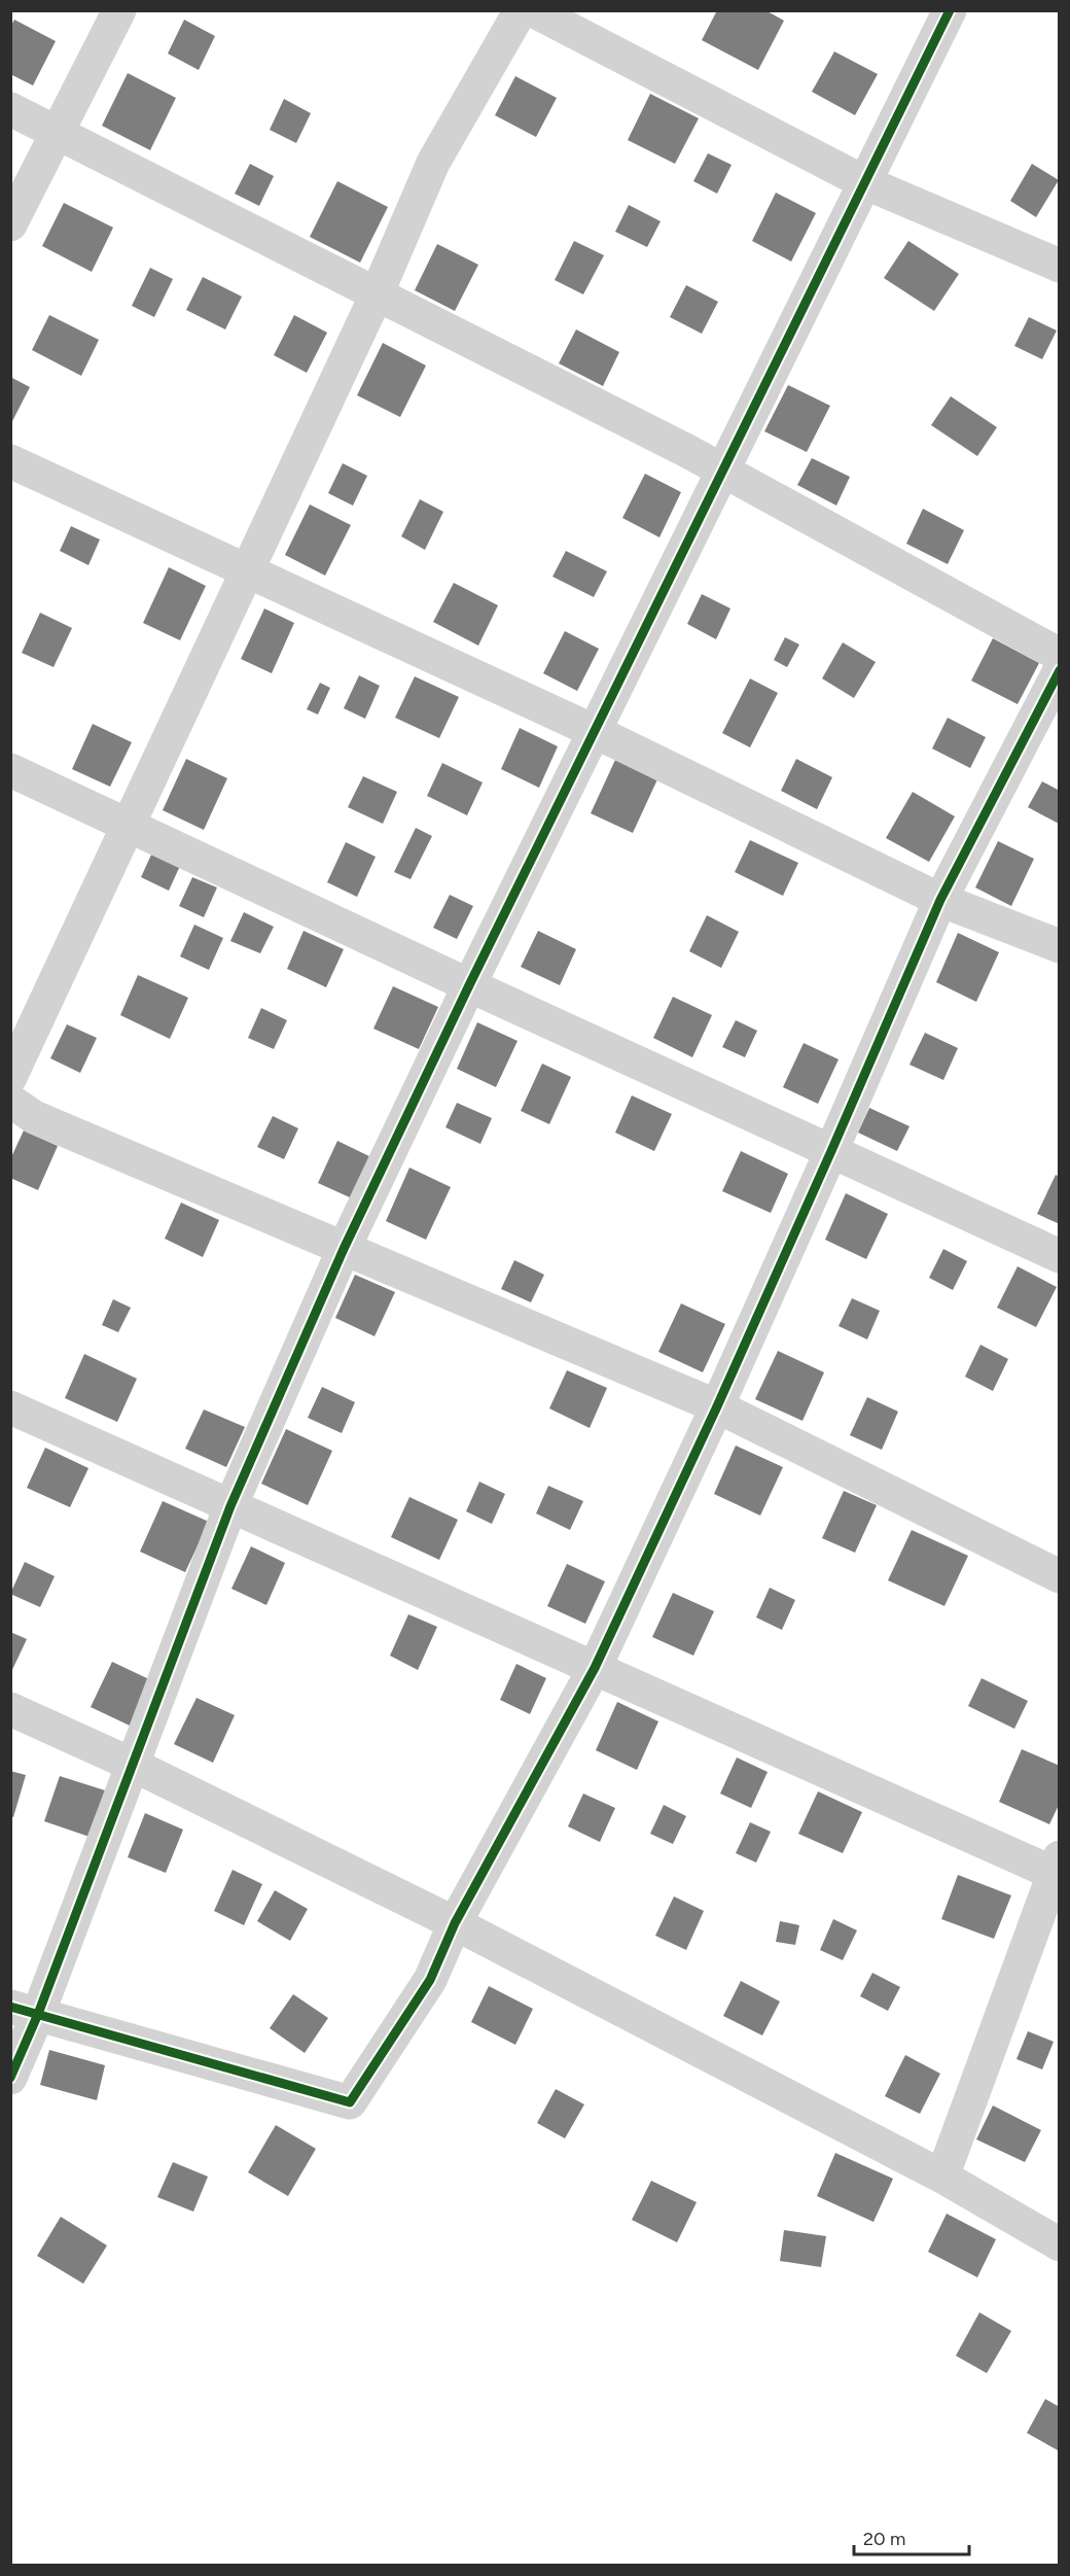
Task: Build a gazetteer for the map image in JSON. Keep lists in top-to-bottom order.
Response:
{
  "scale_bar": "20 m"
}
